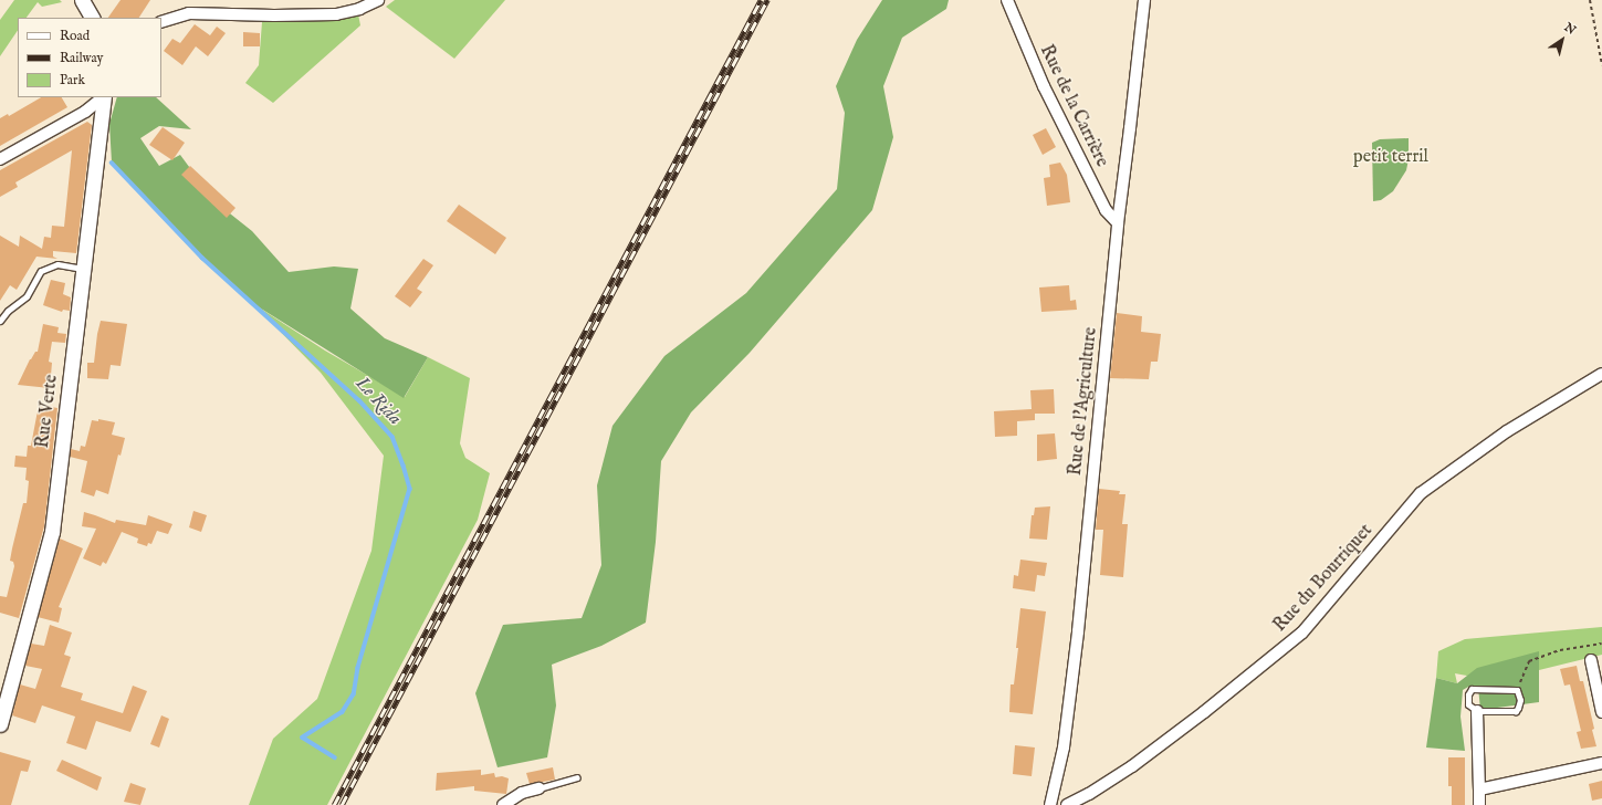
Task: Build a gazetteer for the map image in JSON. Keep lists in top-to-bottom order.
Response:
{
  "streets": {
    "street": [
      "Rue de la Carrière",
      "Rue de l'Agriculture",
      "Rue Verte",
      "Rue du Bourriquet"
    ]
  },
  "crossings": [
    ["Rue de la Carrière", "Rue de l'Agriculture"]
  ],
  "water": ["Le Rida"],
  "parks": ["petit terril"],
  "legend": ["Road", "Railway", "Park"],
  "north": "top right"
}
